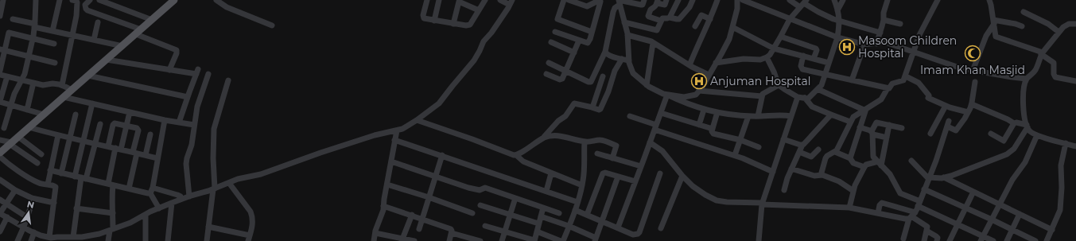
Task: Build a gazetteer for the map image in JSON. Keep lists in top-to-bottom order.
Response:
{
  "places": {
    "hospital": ["Masoom Children Hospital", "Anjuman Hospital"],
    "mosque": ["Imam Khan Masjid"]
  },
  "north": "top"
}
